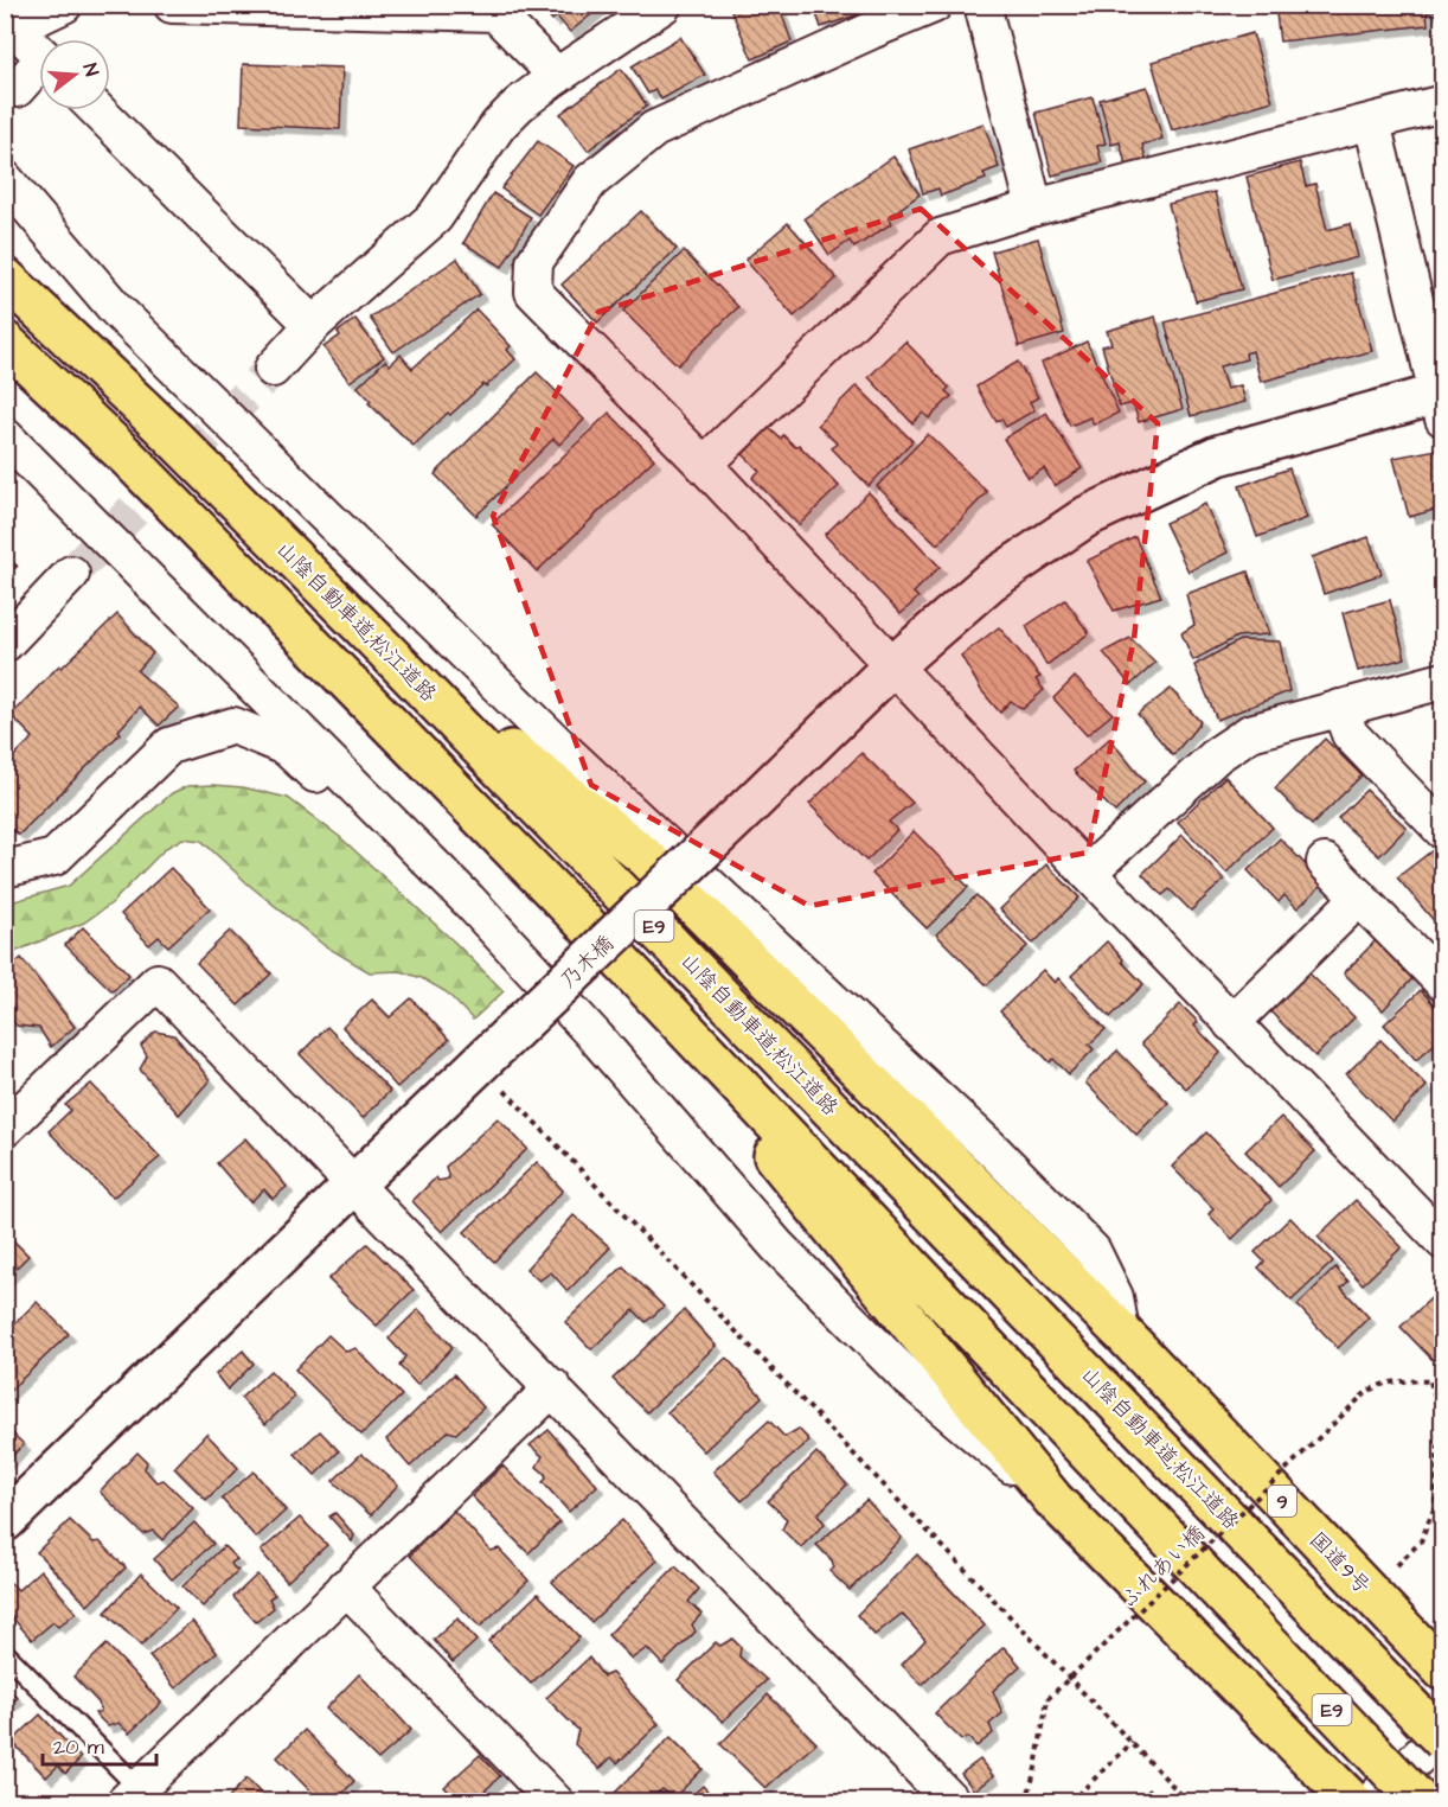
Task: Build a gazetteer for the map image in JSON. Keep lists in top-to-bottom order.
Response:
{
  "streets": {
    "highway": [
      "山陰自動車道;松江道路",
      "E9",
      "9",
      "国道9号"
    ],
    "street": ["乃木橋"],
    "path": ["ふれあい橋"]
  },
  "crossings": [
    ["山陰自動車道;松江道路", "国道9号"]
  ],
  "scale_bar": "20 m",
  "north": "right"
}
